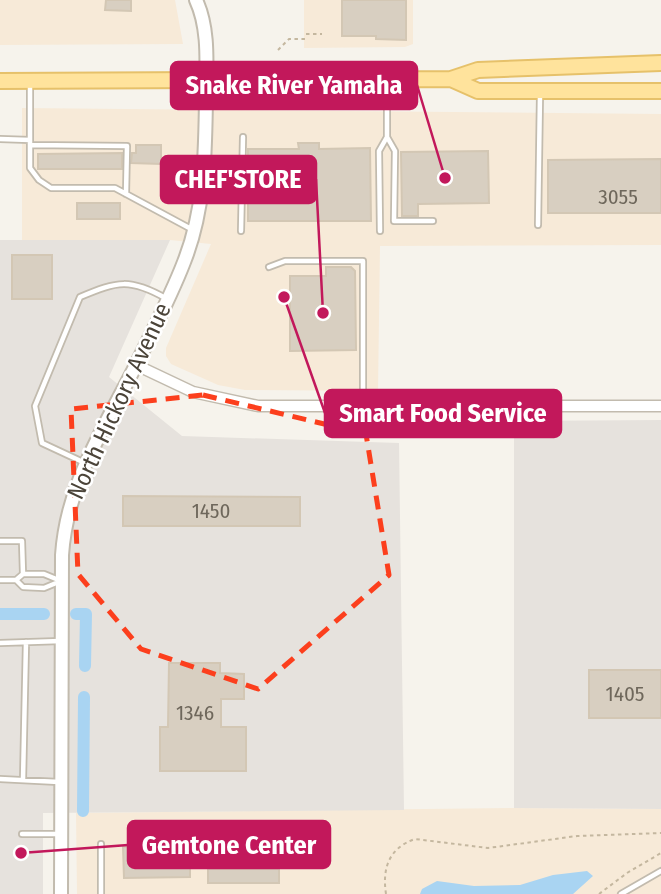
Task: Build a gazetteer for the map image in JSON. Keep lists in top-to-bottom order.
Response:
{
  "streets": {
    "street": ["North Hickory Avenue"]
  },
  "places": [
    "Snake River Yamaha",
    "Smart Food Service",
    "CHEF'STORE",
    "Gemtone Center"
  ],
  "house_numbers": [
    "3055",
    "1450",
    "1405",
    "1346"
  ]
}
